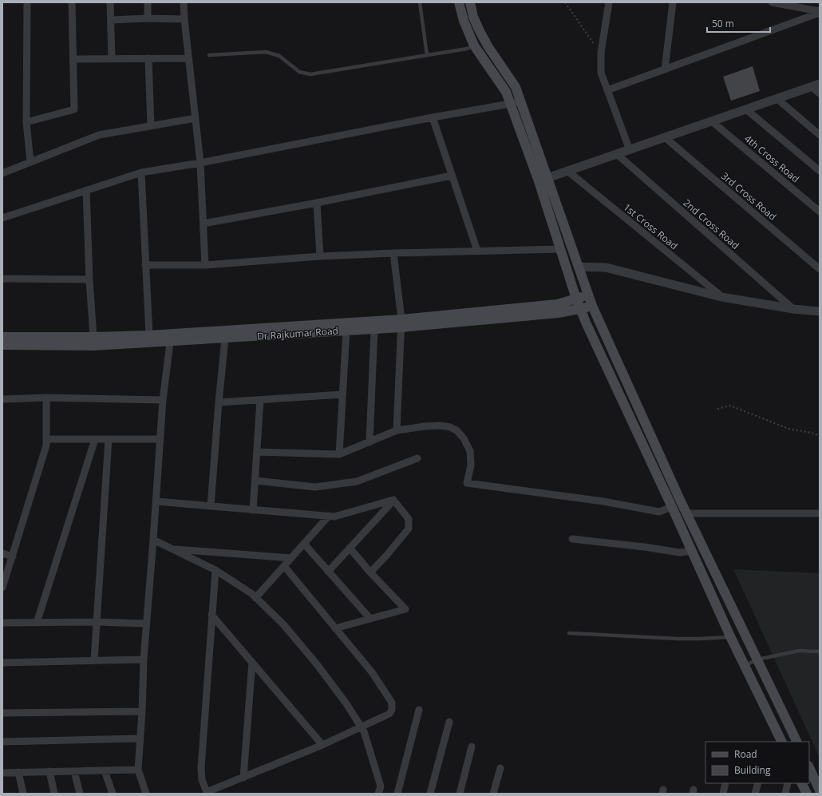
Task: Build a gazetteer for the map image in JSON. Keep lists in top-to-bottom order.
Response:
{
  "streets": {
    "main road": ["Dr Rajkumar Road"],
    "street": [
      "4th Cross Road",
      "3rd Cross Road",
      "2nd Cross Road",
      "1st Cross Road"
    ]
  },
  "legend": ["Road", "Building"],
  "scale_bar": "50 m"
}
